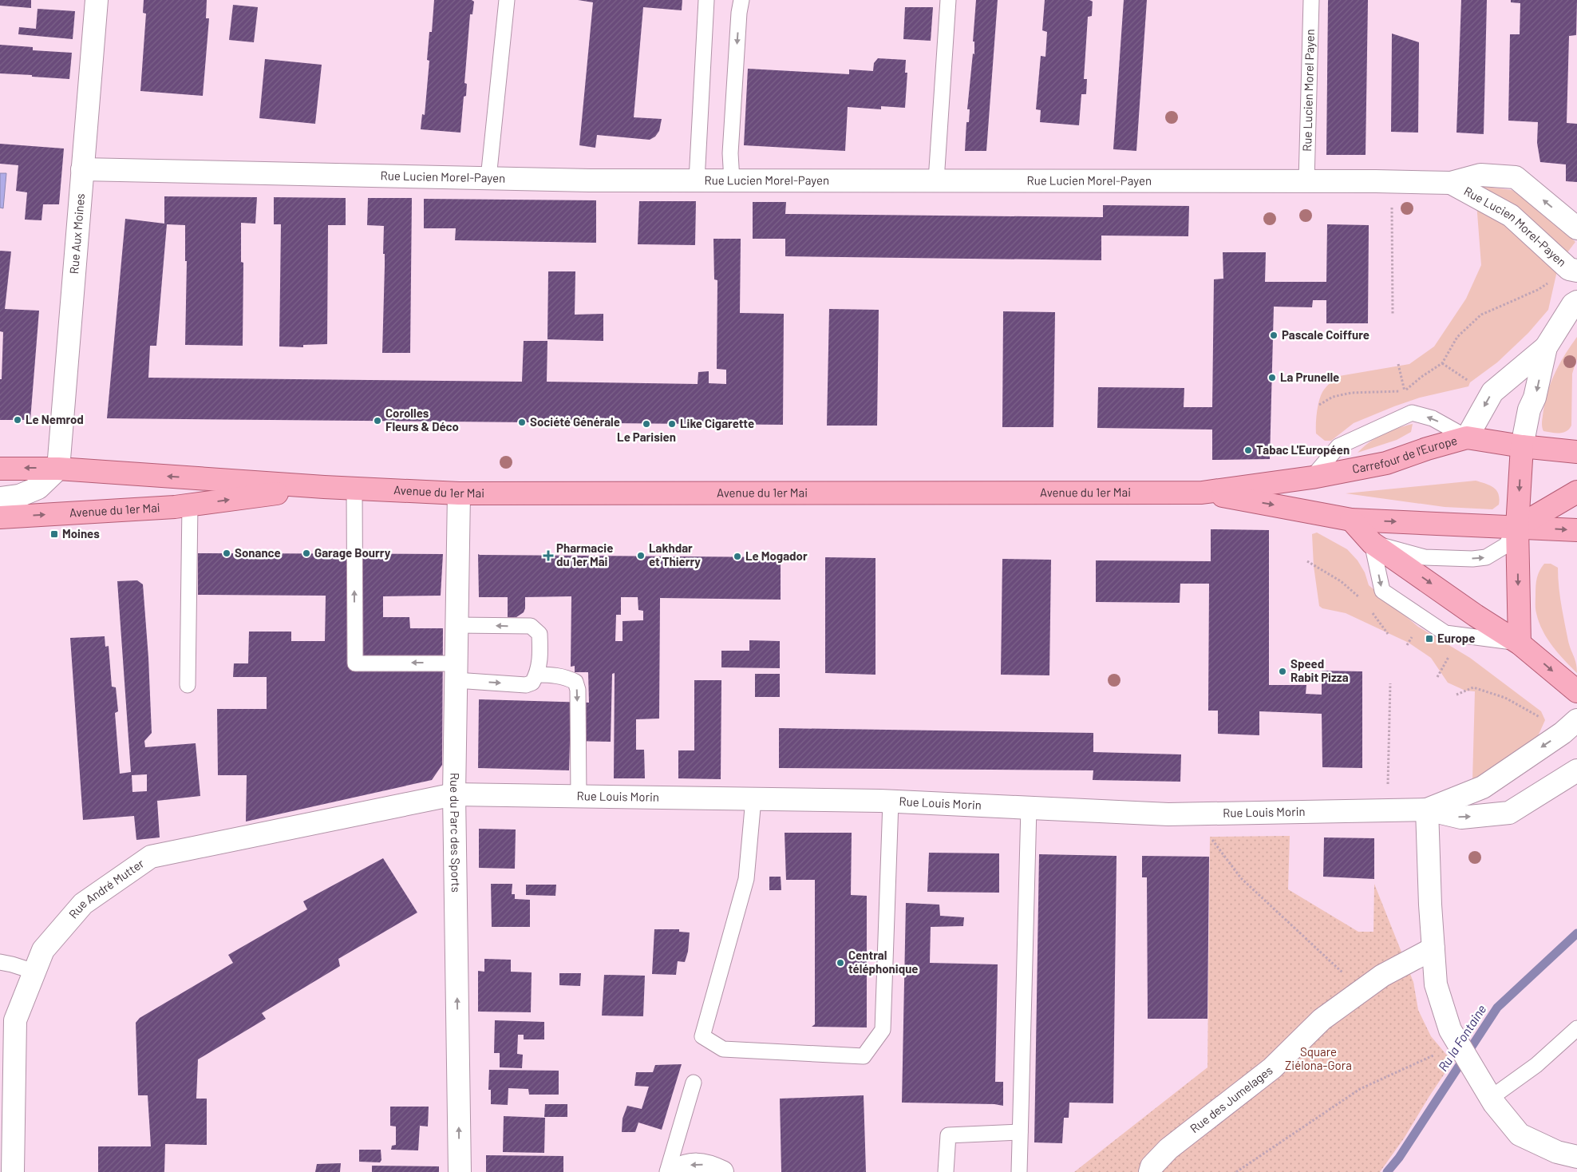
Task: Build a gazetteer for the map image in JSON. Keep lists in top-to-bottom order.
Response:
{
  "streets": {
    "main road": ["Carrefour de l'Europe", "Avenue du 1er Mai"],
    "street": [
      "Rue Lucien Morel-Payen",
      "Rue Aux Moines",
      "Rue Louis Morin",
      "Rue du Parc des Sports",
      "Rue André Mutter",
      "Rue des Jumelages"
    ],
    "lane": ["Rue Lucien Morel Payen"]
  },
  "crossings": [
    ["Rue Lucien Morel Payen", "Rue Lucien Morel-Payen"],
    ["Rue Lucien Morel-Payen", "Rue Aux Moines"],
    ["Rue Aux Moines", "Avenue du 1er Mai"],
    ["Carrefour de l'Europe", "Avenue du 1er Mai"],
    ["Avenue du 1er Mai", "Rue du Parc des Sports"],
    ["Rue Louis Morin", "Rue du Parc des Sports"],
    ["Rue Louis Morin", "Rue André Mutter"],
    ["Rue du Parc des Sports", "Rue André Mutter"]
  ],
  "one_way": ["Rue du Parc des Sports"],
  "water": ["Ru la Fontaine"],
  "parks": ["Square Ziélona-Gora"],
  "places": {
    "other": [
      "Pascale Coiffure",
      "La Prunelle",
      "Le Nemrod",
      "Corolles Fleurs & Déco",
      "Société Générale",
      "Le Parisien",
      "Like Cigarette",
      "Tabac L'Européen",
      "Sonance",
      "Garage Bourry",
      "Lakhdar et Thierry",
      "Le Mogador",
      "Speed Rabit Pizza",
      "Central téléphonique"
    ],
    "transit": ["Moines", "Europe"],
    "health": ["Pharmacie du 1er Mai"]
  }
}
